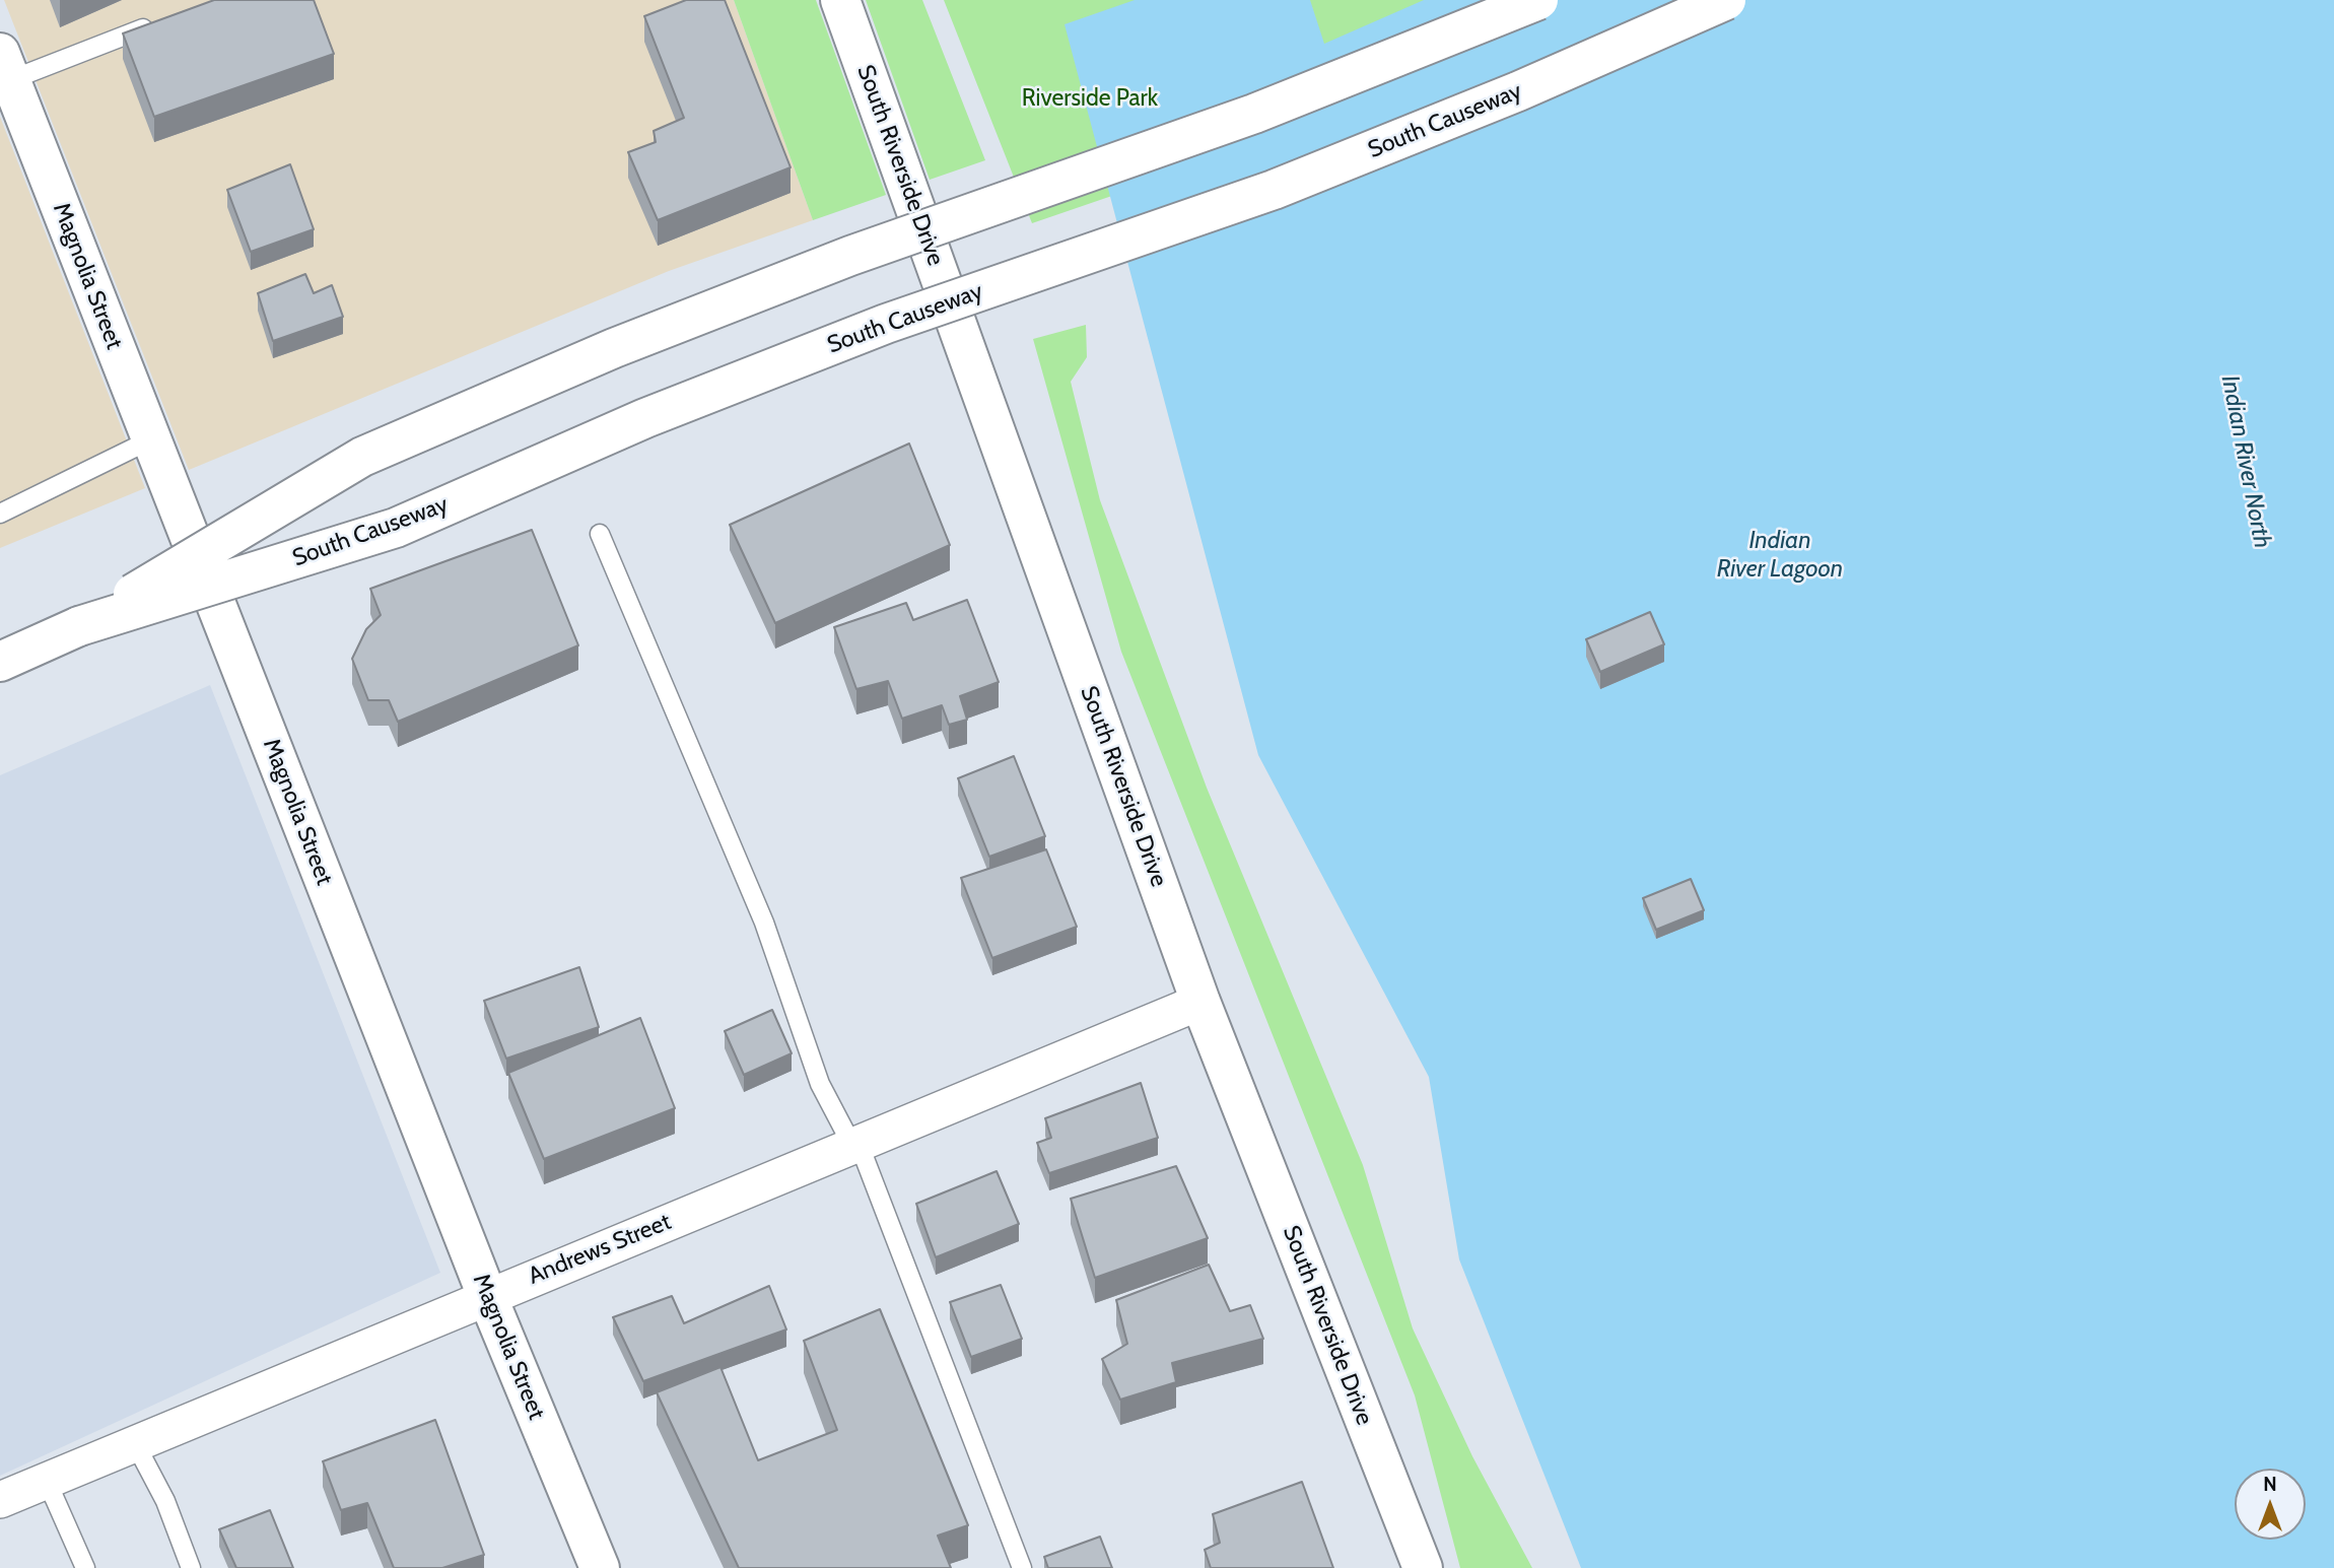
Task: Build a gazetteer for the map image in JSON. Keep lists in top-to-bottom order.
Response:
{
  "streets": {
    "main road": ["South Causeway", "South Riverside Drive", "Magnolia Street"],
    "street": ["Andrews Street"]
  },
  "crossings": [
    ["South Riverside Drive", "Andrews Street"],
    ["Magnolia Street", "Andrews Street"]
  ],
  "water": ["Indian River North", "Indian River Lagoon"],
  "parks": ["Riverside Park"],
  "north": "top"
}
